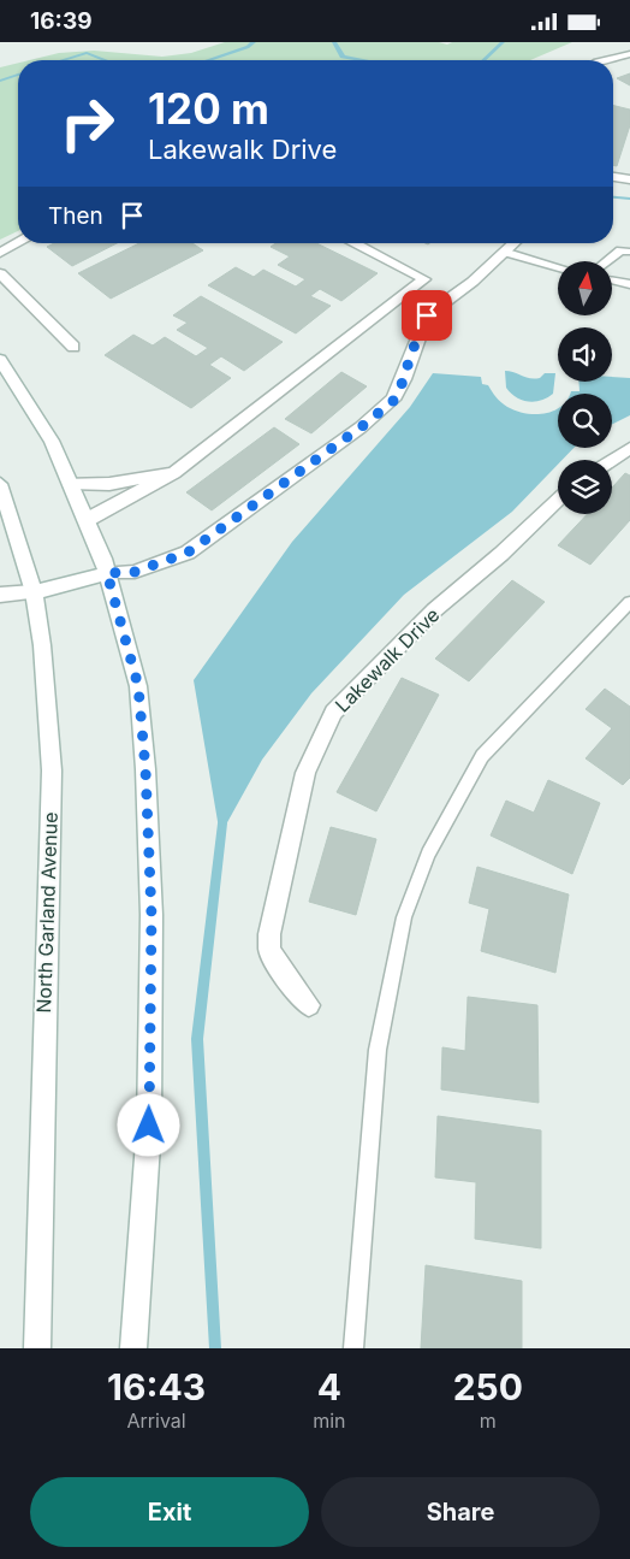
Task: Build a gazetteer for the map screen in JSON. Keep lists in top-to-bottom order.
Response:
{
  "streets": {
    "street": ["Lakewalk Drive", "North Garland Avenue"]
  },
  "north": "top",
  "page": {
    "status": "16:39",
    "turn": ["120 m", "Lakewalk Drive"],
    "then": "Then",
    "eta": [
      "16:43",
      "Arrival",
      "4",
      "min",
      "250",
      "m"
    ],
    "buttons": ["Exit", "Share"]
  }
}
